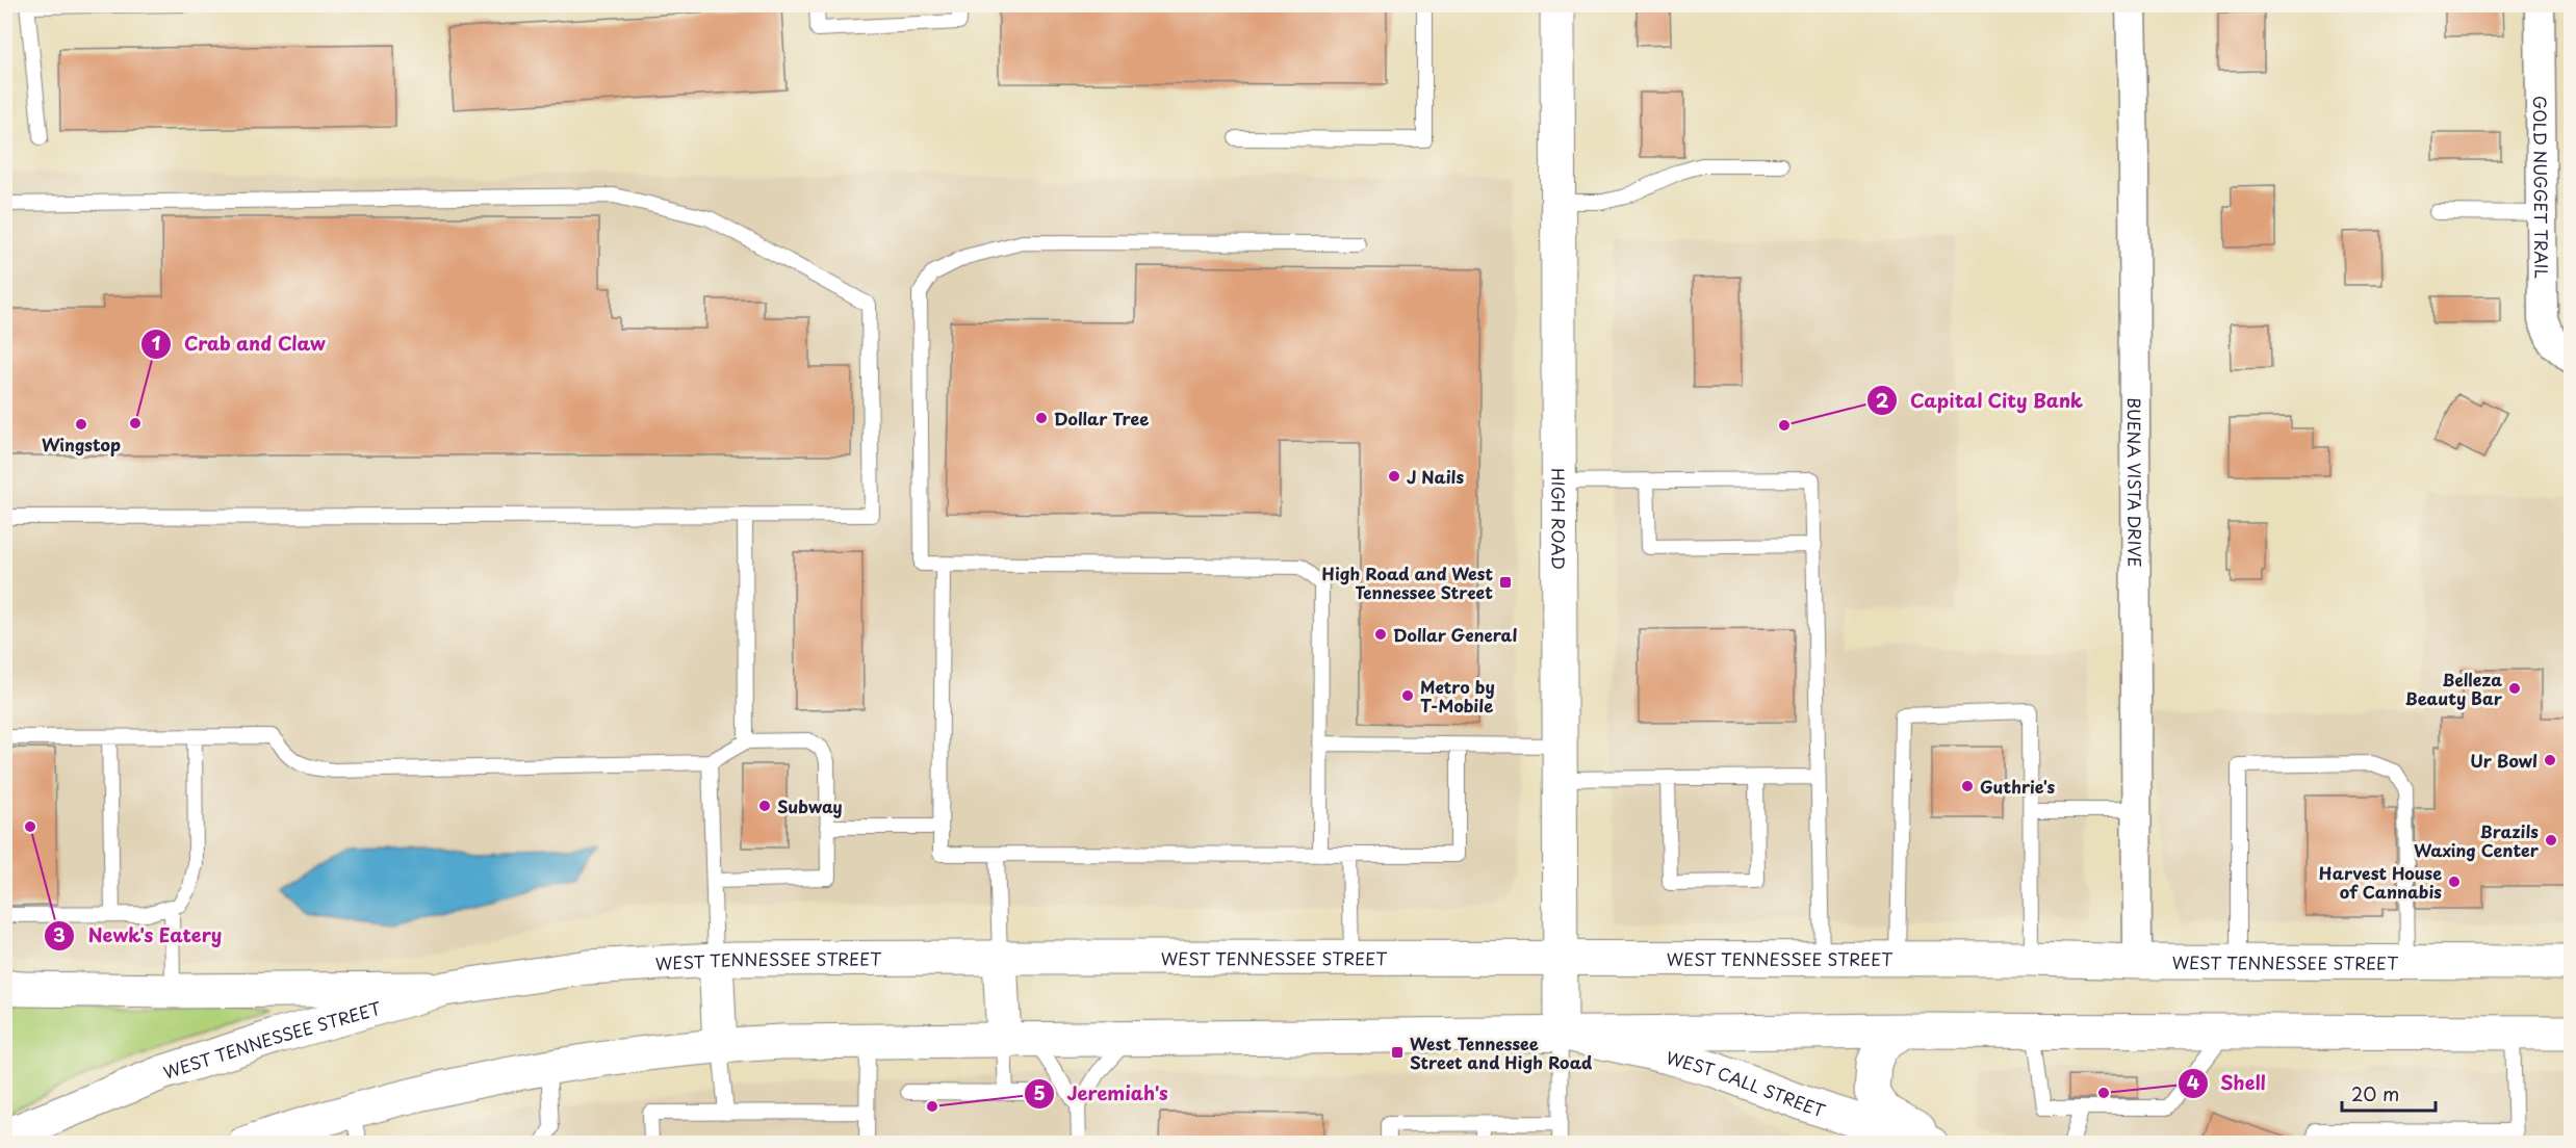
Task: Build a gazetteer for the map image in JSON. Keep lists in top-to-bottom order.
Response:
{
  "streets": {
    "main road": ["HIGH ROAD", "WEST TENNESSEE STREET", "WEST CALL STREET"],
    "street": ["GOLD NUGGET TRAIL", "BUENA VISTA DRIVE"]
  },
  "crossings": [
    ["BUENA VISTA DRIVE", "WEST TENNESSEE STREET"],
    ["HIGH ROAD", "WEST TENNESSEE STREET"],
    ["HIGH ROAD", "WEST CALL STREET"]
  ],
  "places": {
    "other": [
      "Dollar Tree",
      "Crab and Claw",
      "Wingstop",
      "Capital City Bank",
      "J Nails",
      "Dollar General",
      "Belleza Beauty Bar",
      "Metro by T-Mobile",
      "Ur Bowl",
      "Guthrie's",
      "Subway",
      "Newk's Eatery",
      "Brazils Waxing Center",
      "Harvest House of Cannabis",
      "Shell",
      "Jeremiah's"
    ],
    "transit": ["High Road and West Tennessee Street", "West Tennessee Street and High Road"]
  },
  "scale_bar": "20 m"
}
